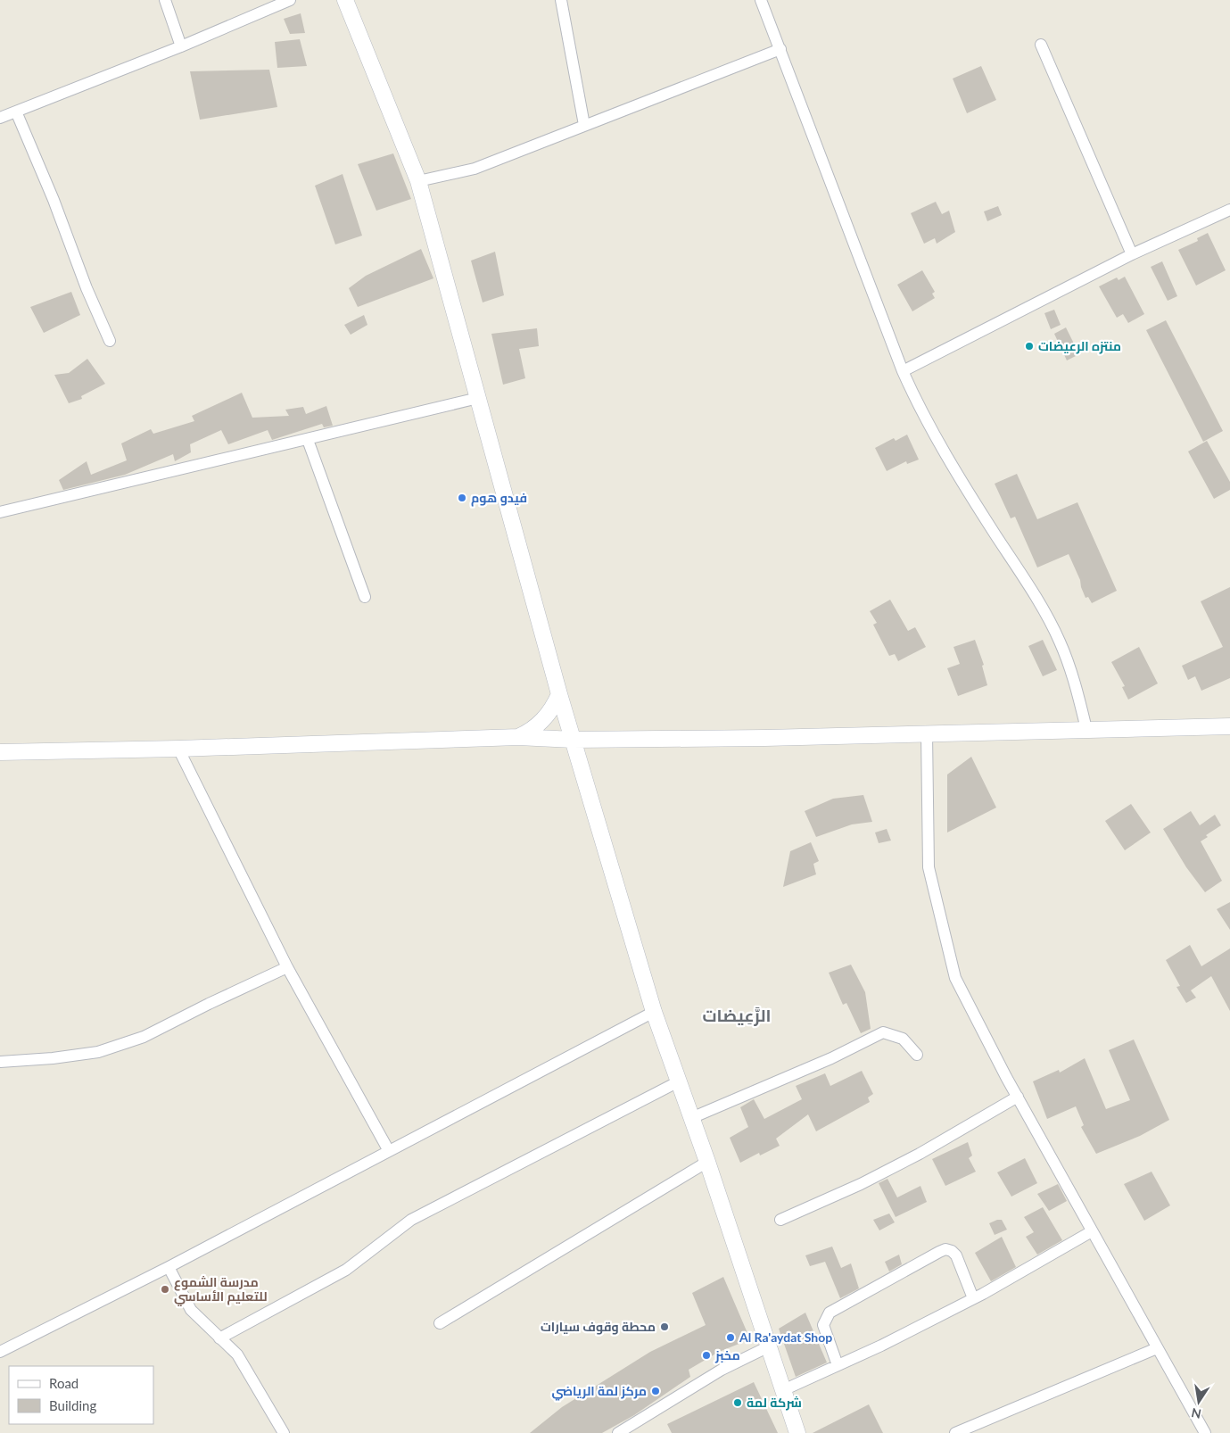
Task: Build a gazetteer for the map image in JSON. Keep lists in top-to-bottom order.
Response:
{
  "districts": ["الرَّعِيضات"],
  "places": [
    "منتزه الرعيضات",
    "فيدو هوم",
    "مدرسة الشموع للتعليم الأساسي",
    "محطة وقوف سيارات",
    "Al Ra'aydat Shop",
    "مخبز",
    "مركز لمة الرياضي",
    "شركة لمة"
  ],
  "legend": ["Road", "Building"],
  "north": "bottom"
}
